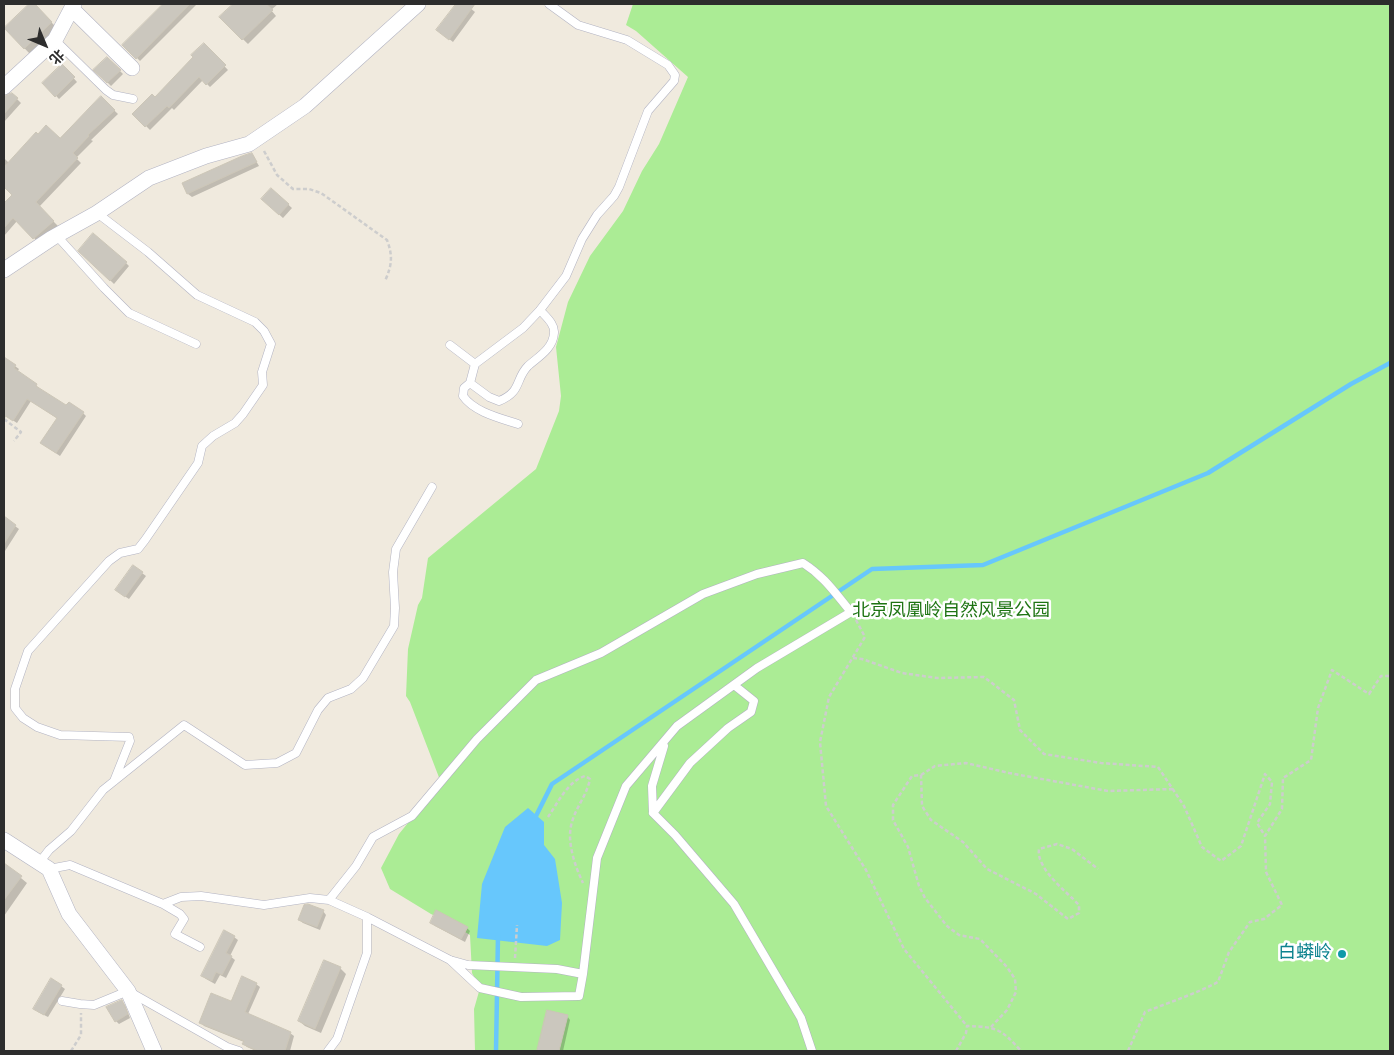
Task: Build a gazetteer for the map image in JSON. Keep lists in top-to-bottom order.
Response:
{
  "parks": ["北京凤凰岭自然风景公园"],
  "places": ["白蟒岭"],
  "north": "bottom right"
}
